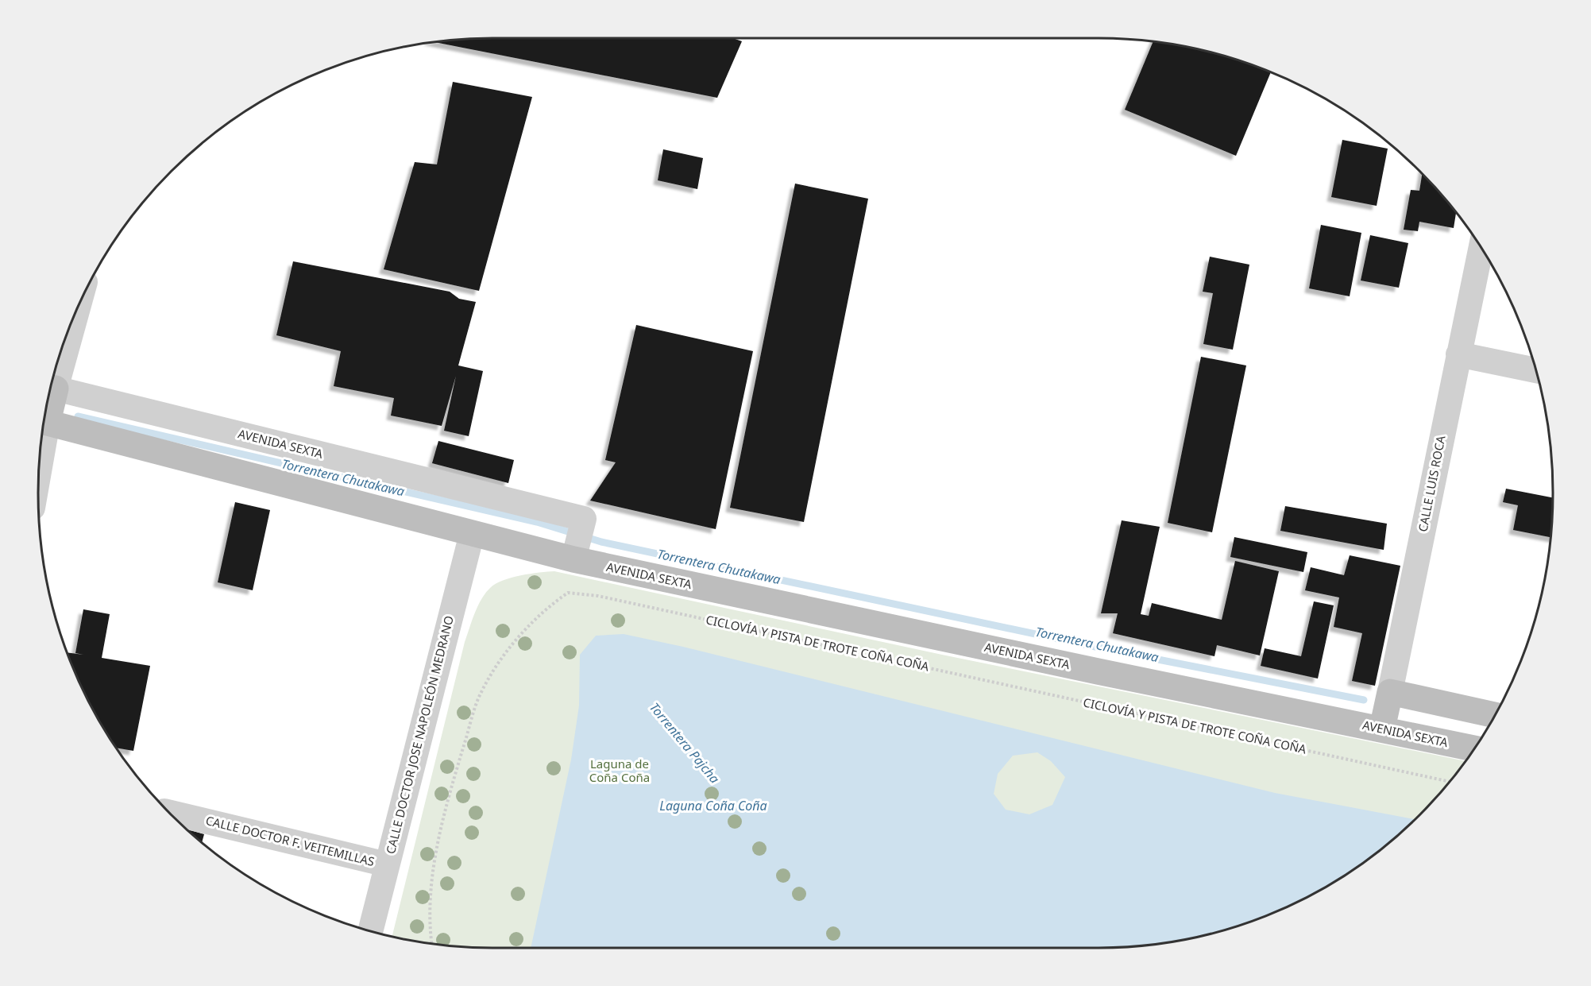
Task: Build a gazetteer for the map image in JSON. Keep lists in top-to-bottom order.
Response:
{
  "streets": {
    "main road": ["AVENIDA SEXTA", "CALLE LUIS ROCA"],
    "street": ["CALLE DOCTOR JOSE NAPOLEÓN MEDRANO", "CALLE DOCTOR F. VEITEMILLAS"],
    "path": ["CICLOVÍA Y PISTA DE TROTE COÑA COÑA"]
  },
  "crossings": [
    ["AVENIDA SEXTA", "CALLE LUIS ROCA"],
    ["AVENIDA SEXTA", "CALLE DOCTOR JOSE NAPOLEÓN MEDRANO"],
    ["CALLE DOCTOR JOSE NAPOLEÓN MEDRANO", "CALLE DOCTOR F. VEITEMILLAS"]
  ],
  "water": ["Torrentera Chutakawa", "Torrentera Pajcha", "Laguna Coña Coña"],
  "parks": ["Laguna de Coña Coña"]
}
